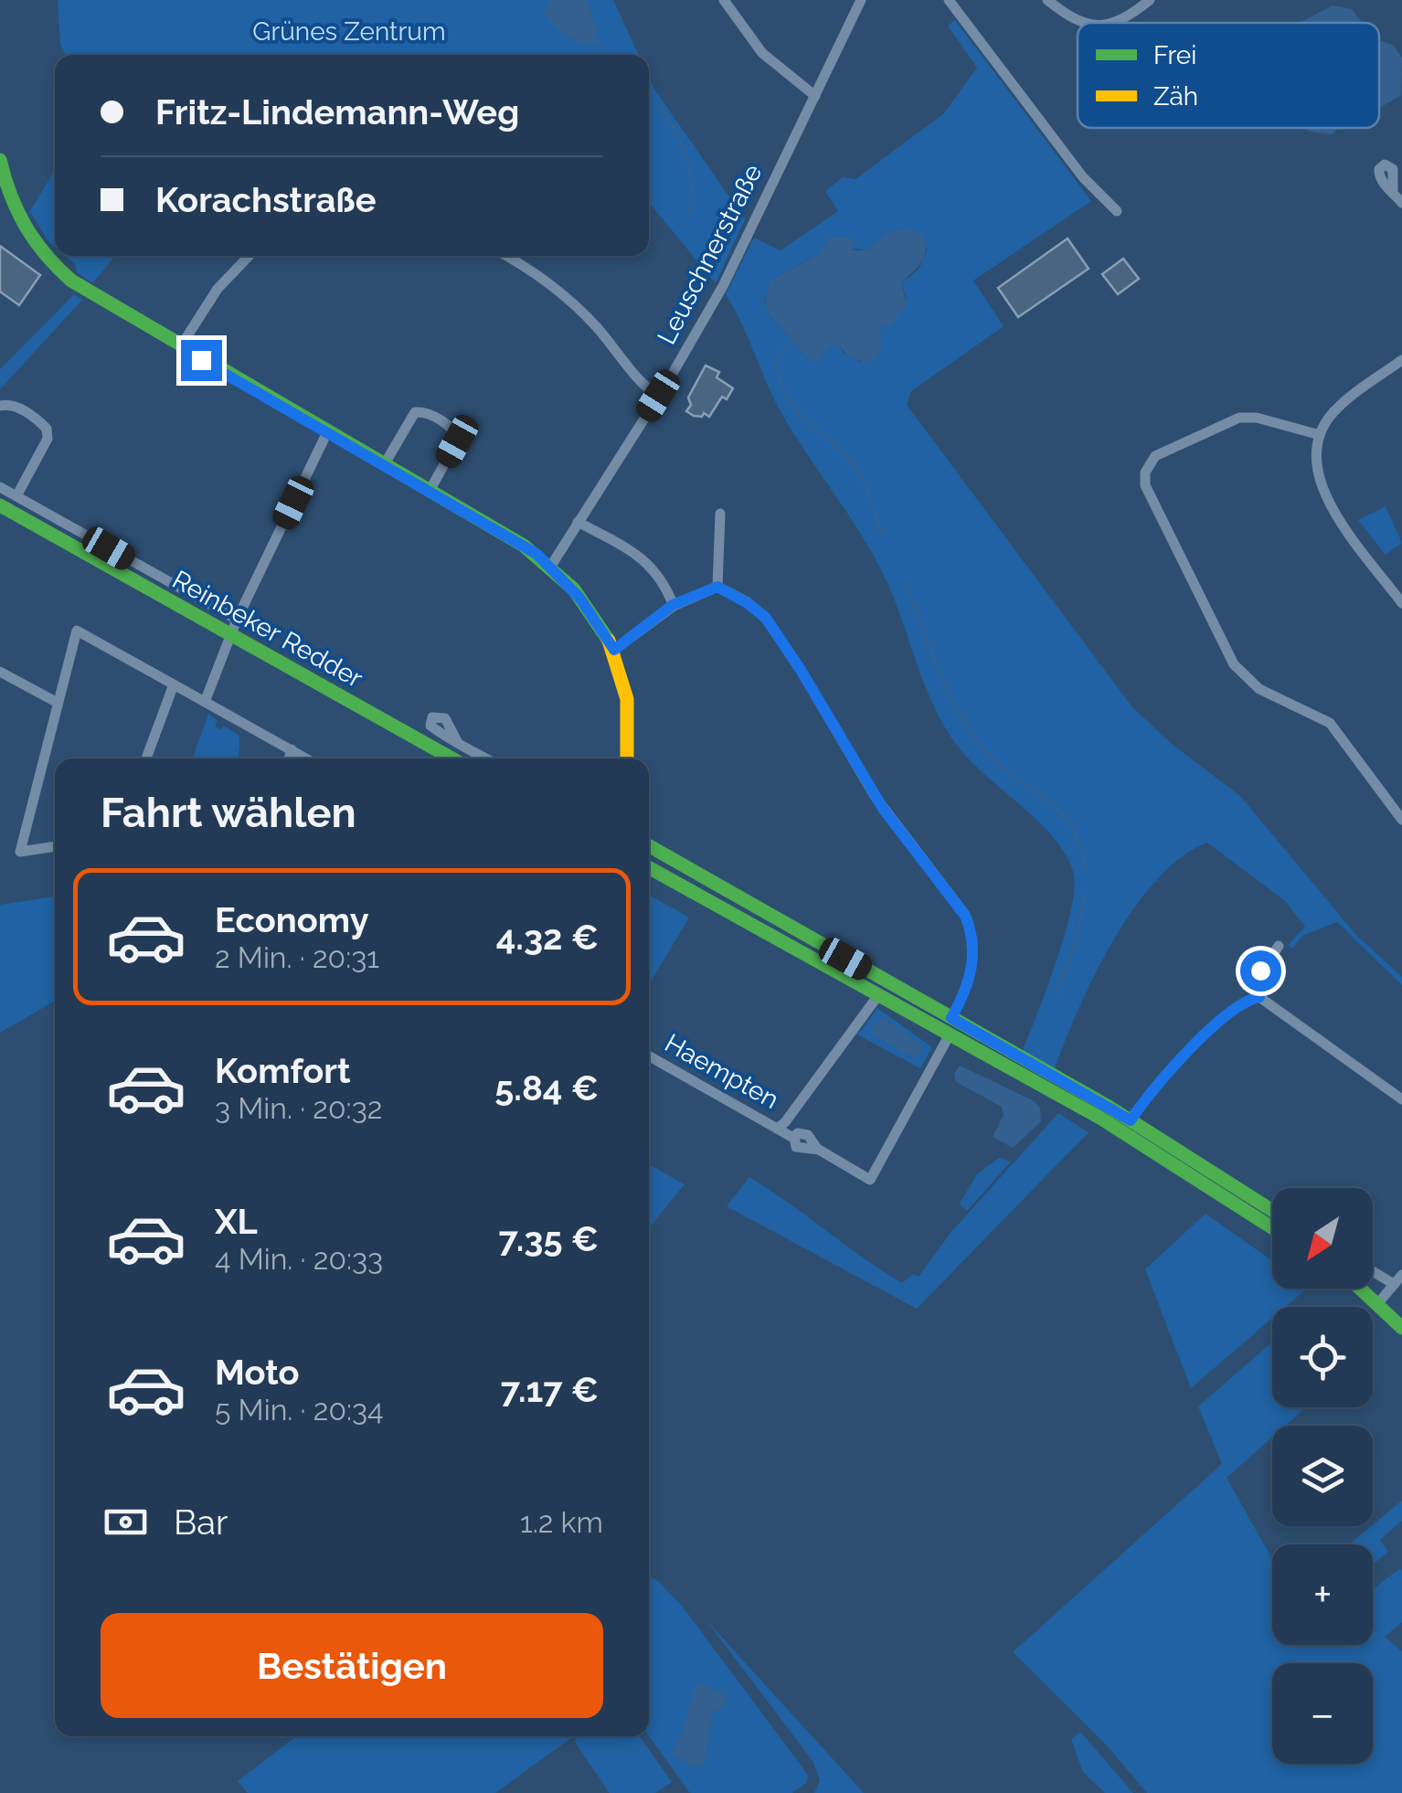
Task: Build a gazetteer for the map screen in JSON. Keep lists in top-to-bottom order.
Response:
{
  "streets": {
    "street": ["Leuschnerstraße", "Reinbeker Redder", "Haempten"]
  },
  "parks": ["Grünes Zentrum"],
  "legend": ["Frei", "Zäh"],
  "north": "bottom left",
  "page": {
    "banner": ["Fritz-Lindemann-Weg", "Korachstraße"],
    "heading": "Fahrt wählen",
    "list": [
      {
        "name": "Economy",
        "note": "2 Min. · 20:31",
        "value": "4.32 €"
      },
      {
        "name": "Komfort",
        "note": "3 Min. · 20:32",
        "value": "5.84 €"
      },
      {
        "name": "XL",
        "note": "4 Min. · 20:33",
        "value": "7.35 €"
      },
      {
        "name": "Moto",
        "note": "5 Min. · 20:34",
        "value": "7.17 €"
      }
    ],
    "map_buttons": ["+", "−"],
    "pay": ["Bar", "1.2 km"],
    "buttons": "Bestätigen"
  }
}
